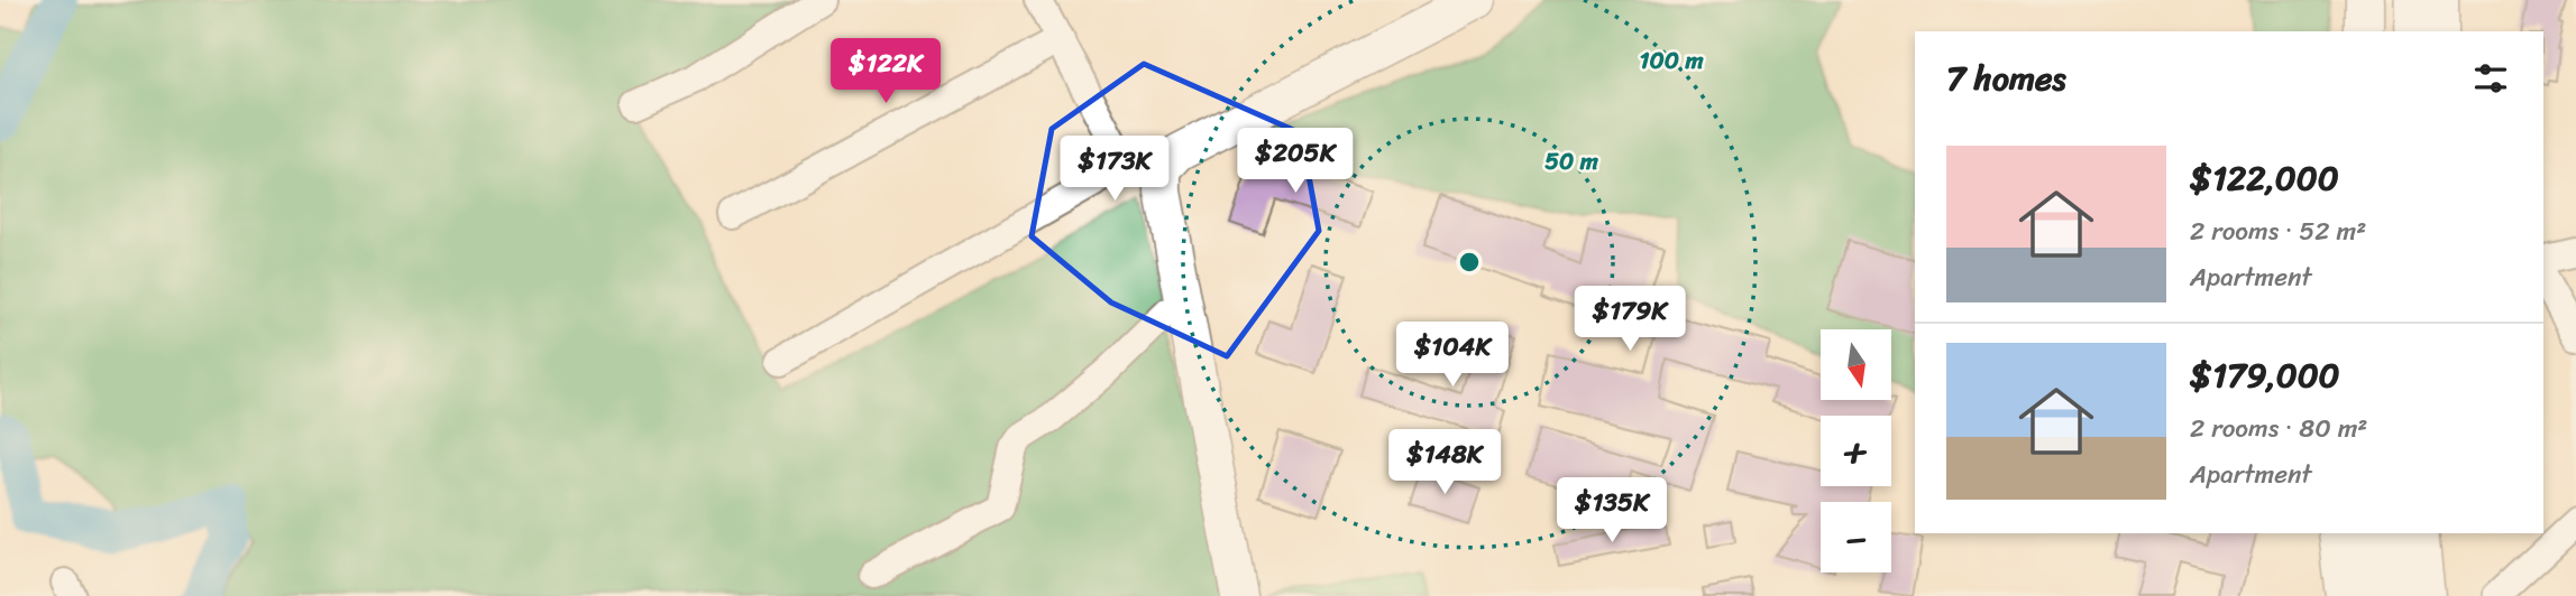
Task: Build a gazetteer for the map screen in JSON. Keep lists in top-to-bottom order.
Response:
{
  "north": "bottom",
  "page": {
    "heading": "7 homes",
    "price": [
      "$122K",
      "$205K",
      "$173K",
      "$179K",
      "$104K",
      "$148K",
      "$135K"
    ],
    "list": [
      {
        "name": "$122,000",
        "note": "2 rooms · 52 m² · Apartment"
      },
      {
        "name": "$179,000",
        "note": "2 rooms · 80 m² · Apartment"
      }
    ],
    "map_buttons": ["+", "−"]
  },
  "rings": ["100 m", "50 m"]
}
